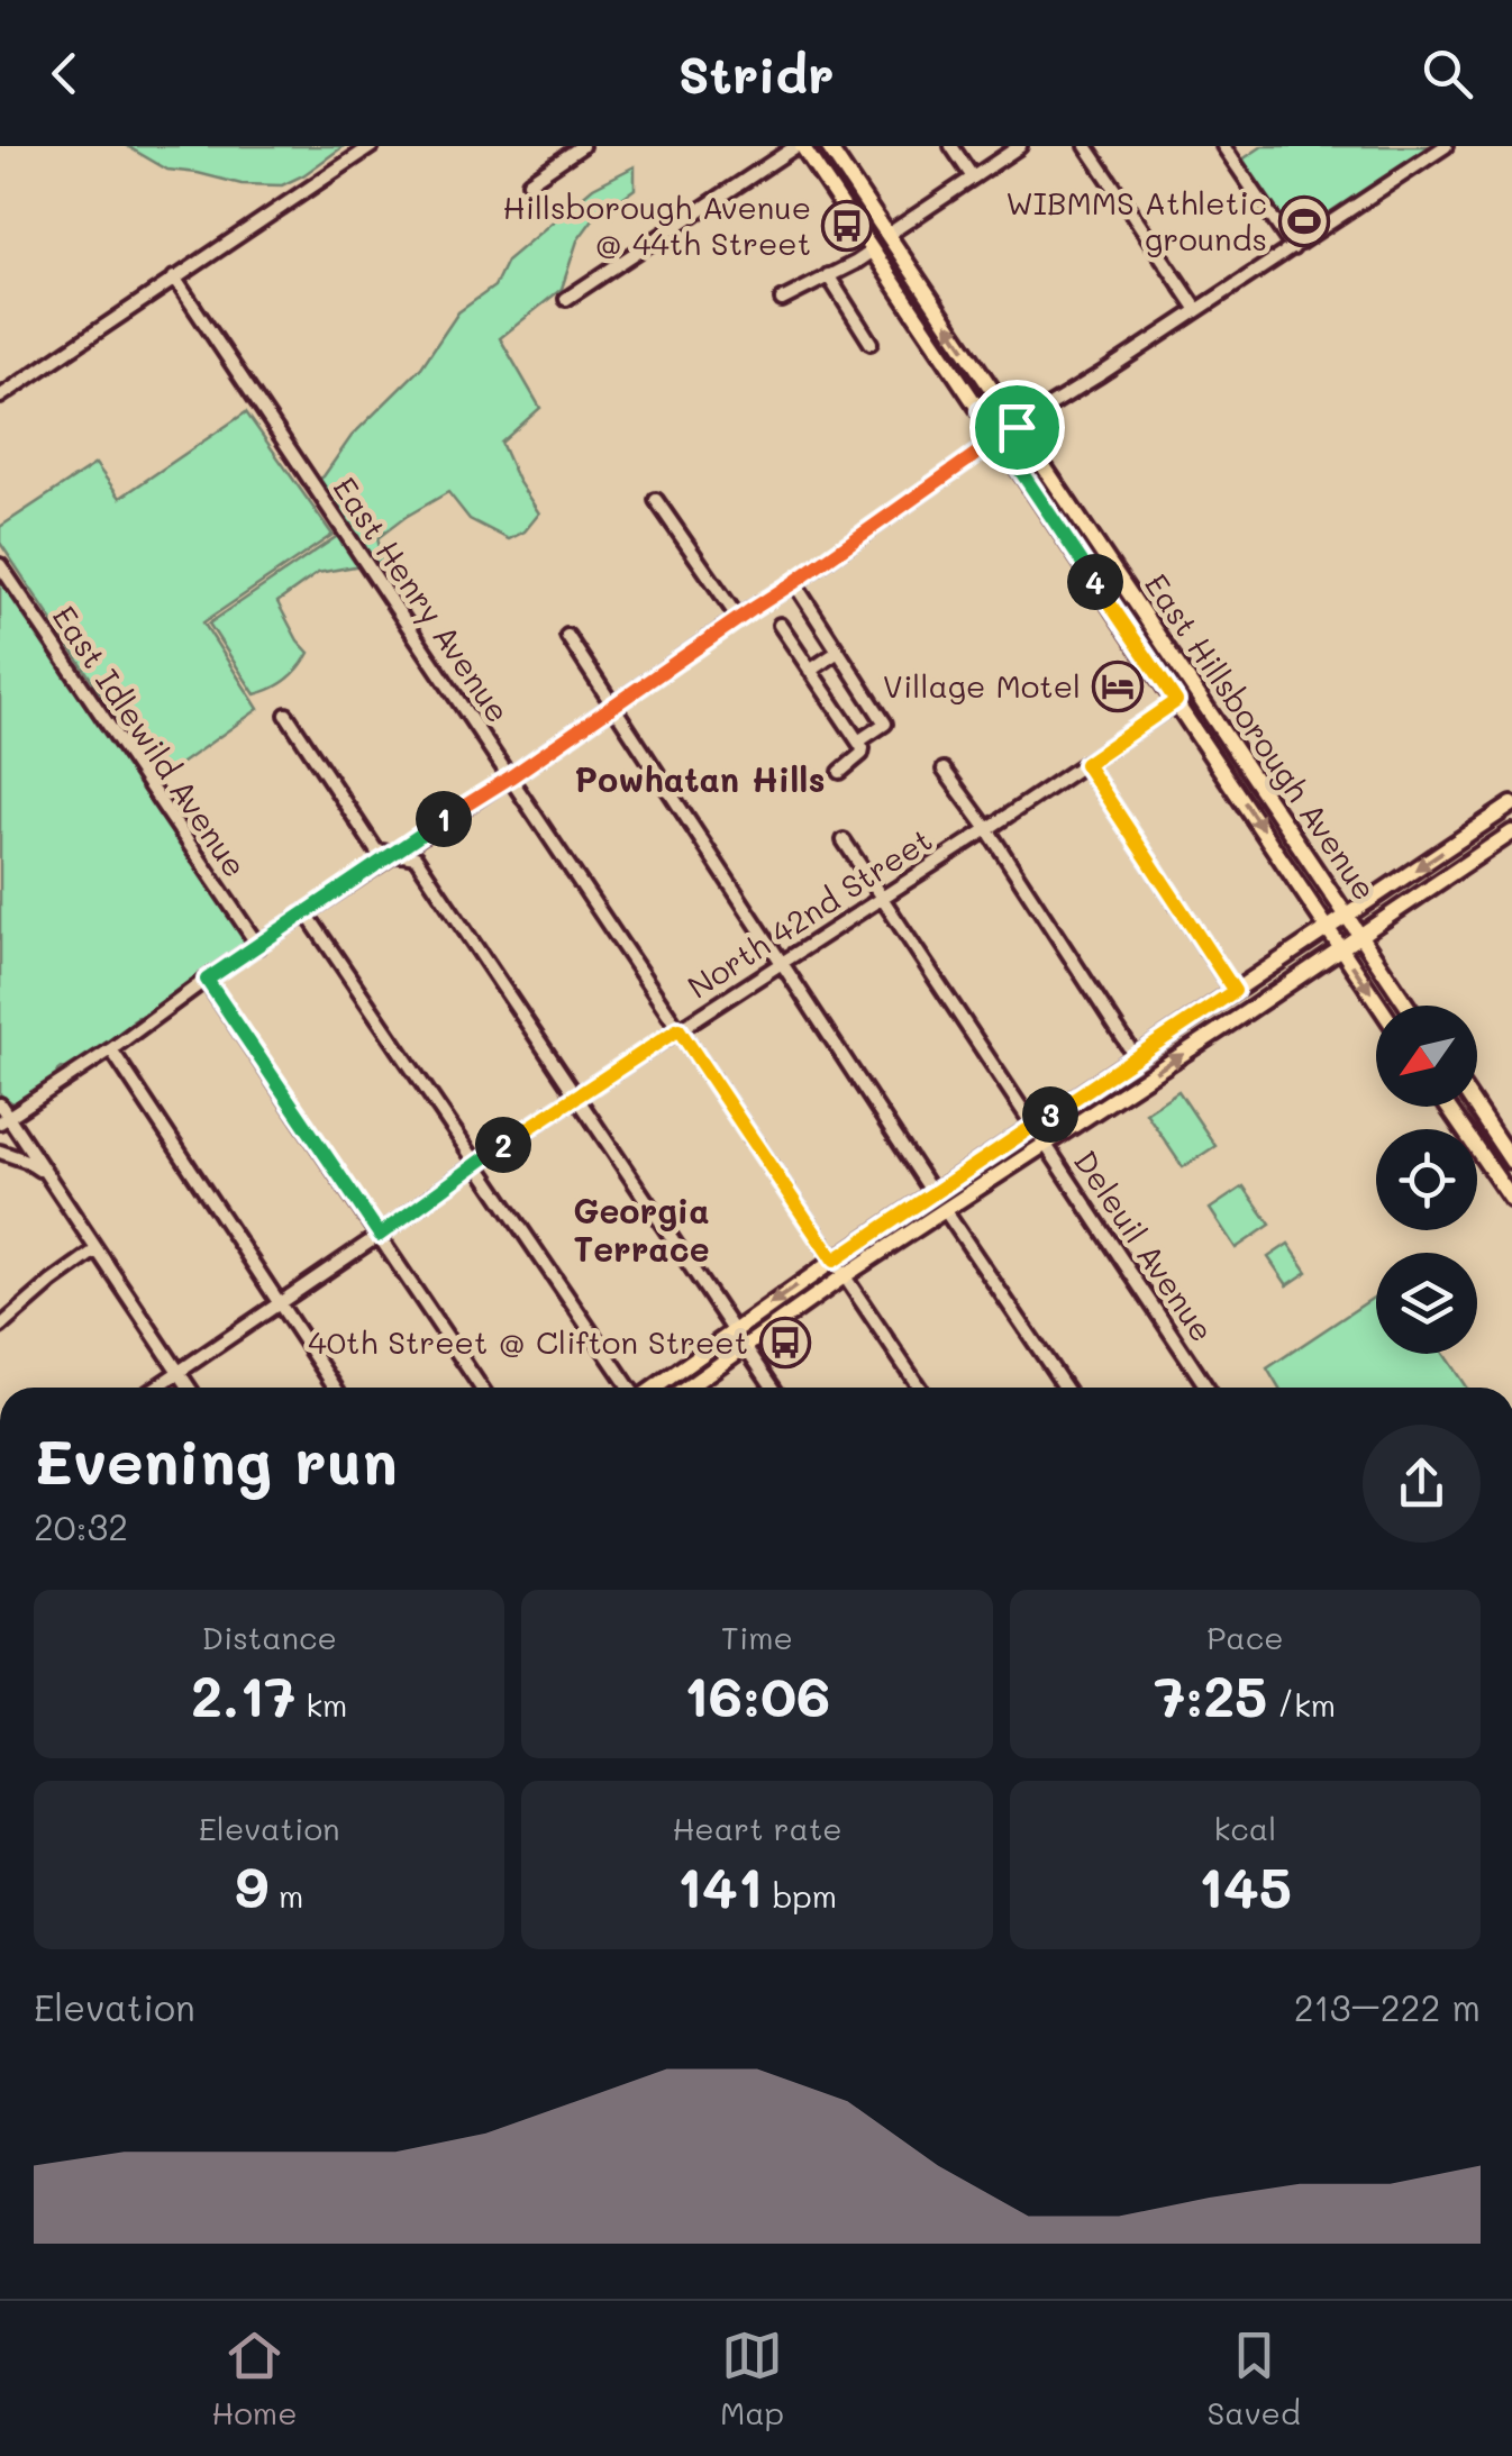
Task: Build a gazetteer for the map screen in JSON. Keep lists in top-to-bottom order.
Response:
{
  "streets": {
    "main road": ["East Hillsborough Avenue"],
    "street": [
      "East Henry Avenue",
      "East Idlewild Avenue",
      "North 42nd Street",
      "Deleuil Avenue"
    ]
  },
  "crossings": [
    ["East Henry Avenue", "North 42nd Street"],
    ["East Hillsborough Avenue", "North 42nd Street"],
    ["North 42nd Street", "Deleuil Avenue"]
  ],
  "districts": ["Powhatan Hills", "Georgia Terrace"],
  "places": {
    "sports": ["WIBMMS Athletic grounds"],
    "bus stop": ["Hillsborough Avenue @ 44th Street", "40th Street @ Clifton Street"],
    "hotel": ["Village Motel"]
  },
  "north": "bottom left",
  "page": {
    "header": "Stridr",
    "pins": [
      "4",
      "1",
      "3",
      "2"
    ],
    "heading": ["Evening run", "20:32"],
    "stats": [
      ["Distance", "2.17 km"],
      ["Time", "16:06"],
      ["Pace", "7:25 /km"],
      ["Elevation", "9 m"],
      ["Heart rate", "141 bpm"],
      ["kcal", "145"]
    ],
    "chart": ["Elevation", "213–222 m"],
    "tabs": ["Home", "Map", "Saved"]
  }
}
